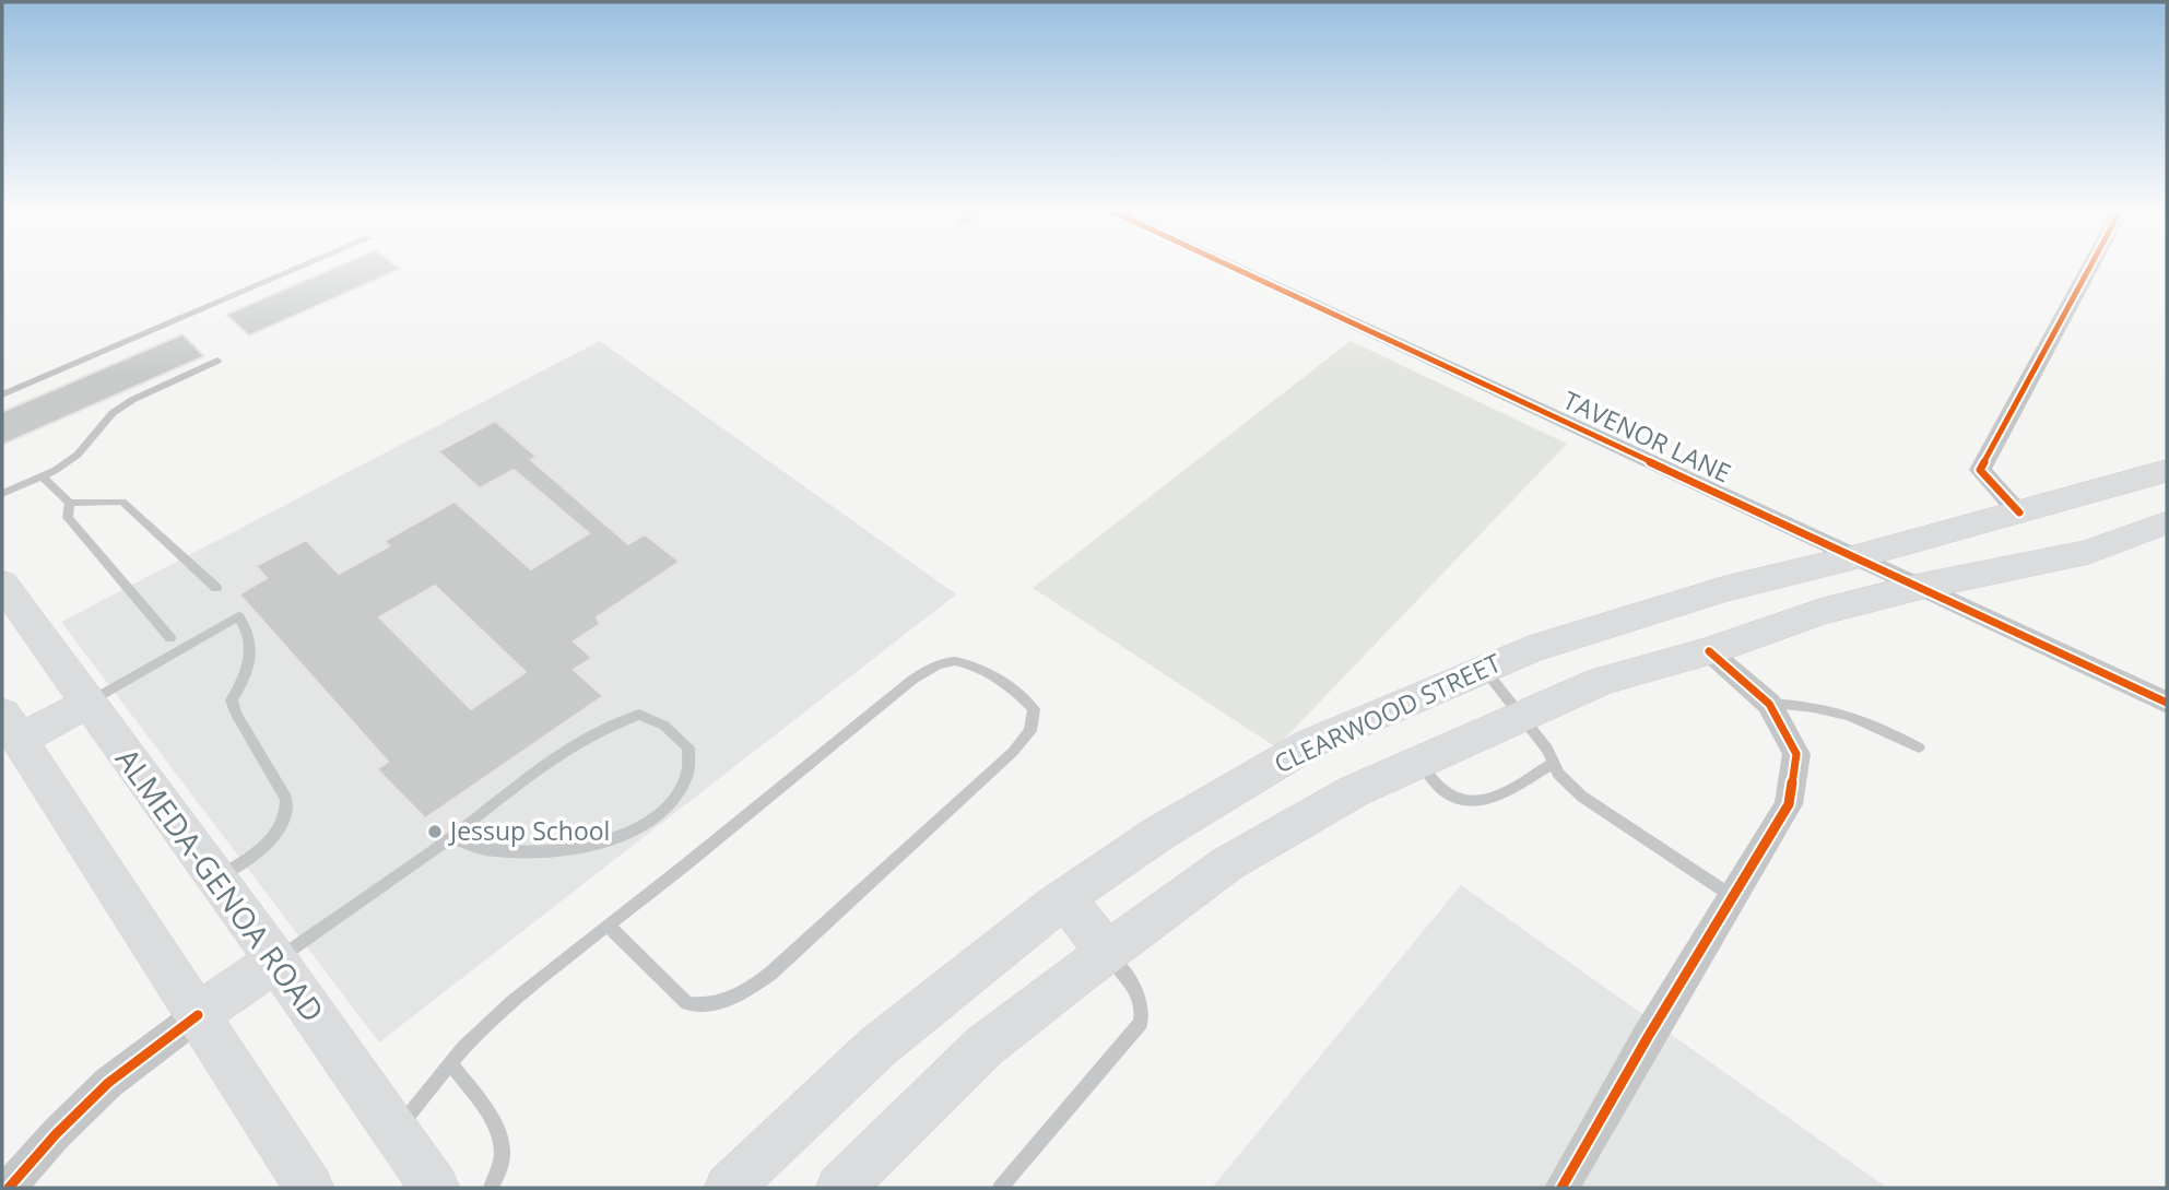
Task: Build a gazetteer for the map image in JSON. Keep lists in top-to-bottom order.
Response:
{
  "streets": {
    "main road": ["CLEARWOOD STREET", "ALMEDA-GENOA ROAD"],
    "street": ["TAVENOR LANE"]
  },
  "crossings": [
    ["TAVENOR LANE", "CLEARWOOD STREET"]
  ],
  "places": ["Jessup School"]
}
